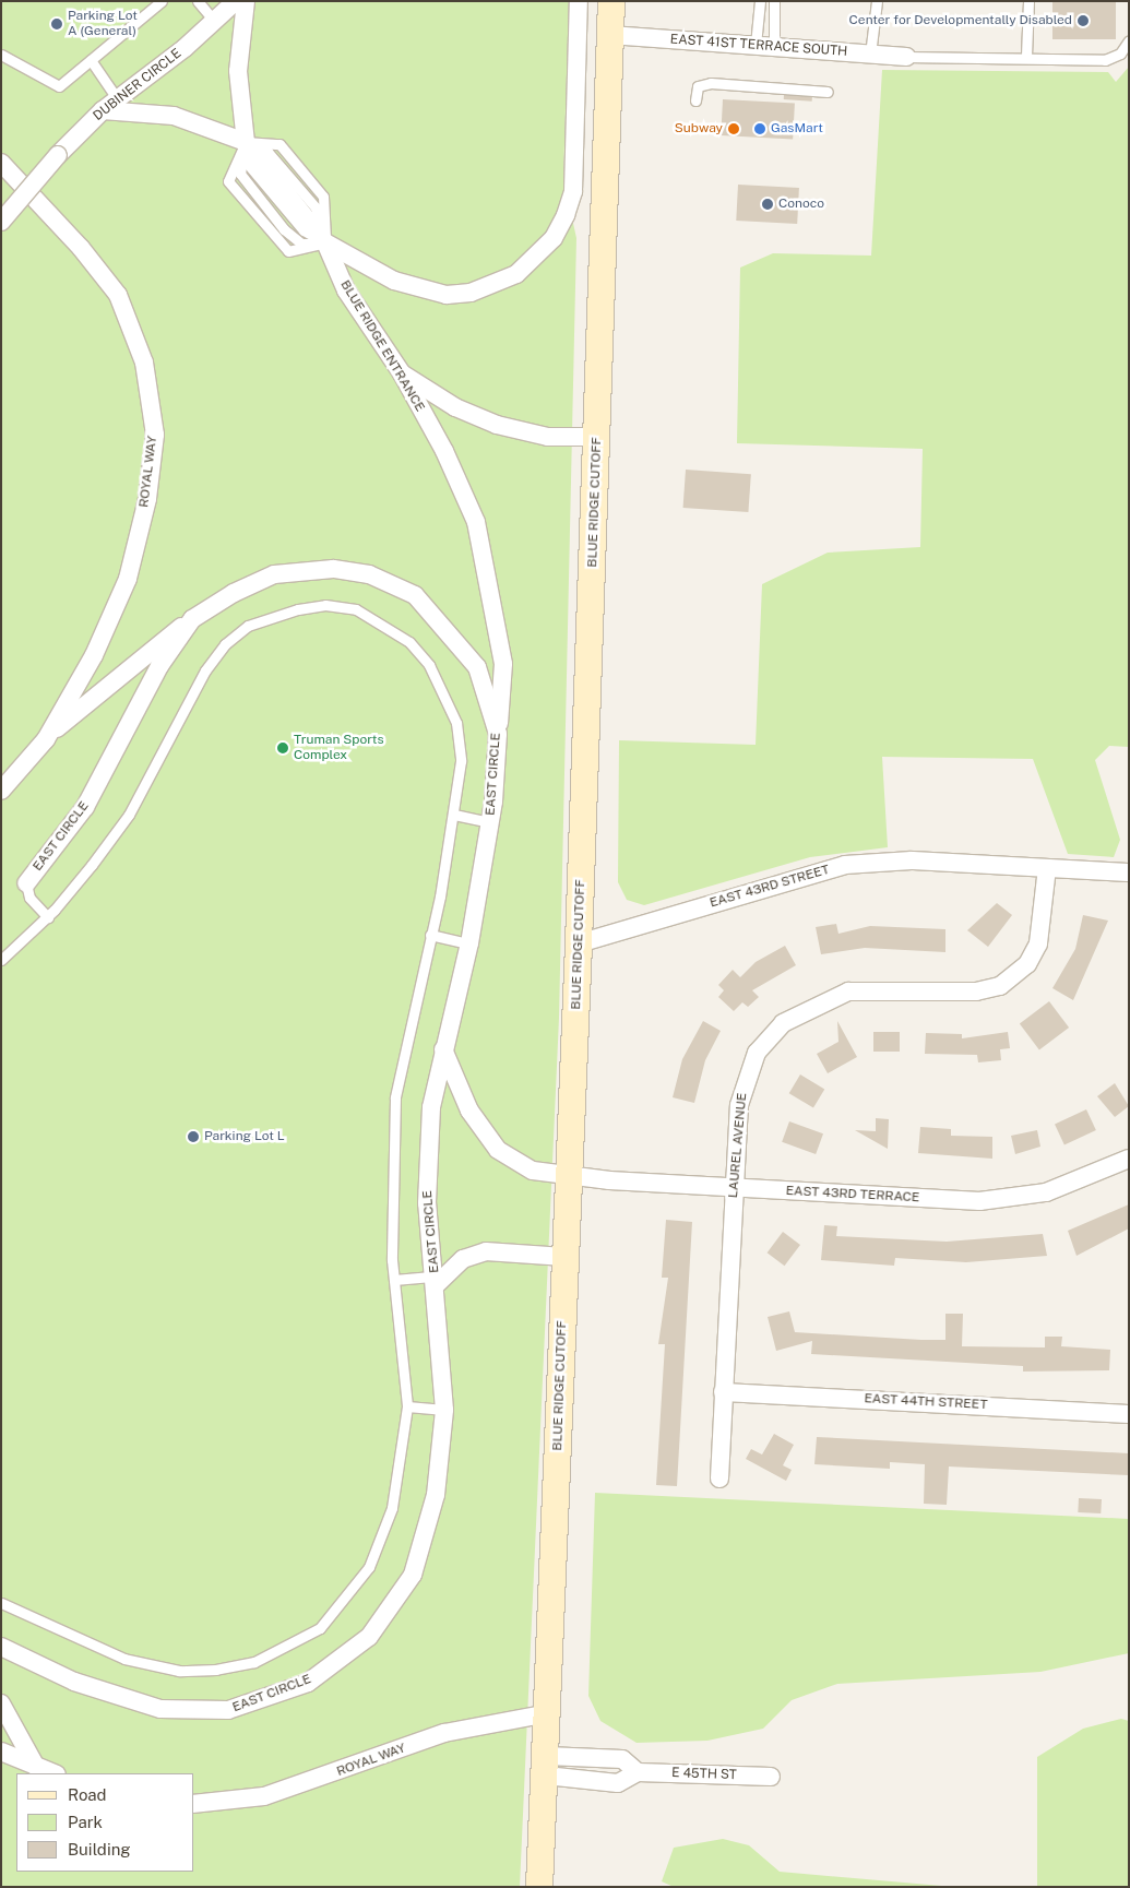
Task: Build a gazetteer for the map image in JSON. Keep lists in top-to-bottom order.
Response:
{
  "streets": {
    "main road": ["BLUE RIDGE CUTOFF"],
    "street": [
      "EAST 41ST TERRACE SOUTH",
      "DUBINER CIRCLE",
      "BLUE RIDGE ENTRANCE",
      "ROYAL WAY",
      "EAST CIRCLE",
      "EAST 43RD STREET",
      "LAUREL AVENUE",
      "EAST 43RD TERRACE",
      "EAST 44TH STREET",
      "E 45TH ST"
    ]
  },
  "crossings": [
    ["EAST 41ST TERRACE SOUTH", "BLUE RIDGE CUTOFF"],
    ["BLUE RIDGE ENTRANCE", "EAST CIRCLE"],
    ["ROYAL WAY", "BLUE RIDGE CUTOFF"],
    ["ROYAL WAY", "EAST CIRCLE"],
    ["BLUE RIDGE CUTOFF", "EAST CIRCLE"],
    ["BLUE RIDGE CUTOFF", "EAST 43RD STREET"],
    ["BLUE RIDGE CUTOFF", "EAST 43RD TERRACE"],
    ["BLUE RIDGE CUTOFF", "E 45TH ST"],
    ["EAST 43RD STREET", "LAUREL AVENUE"],
    ["LAUREL AVENUE", "EAST 43RD TERRACE"],
    ["LAUREL AVENUE", "EAST 44TH STREET"]
  ],
  "places": [
    "Center for Developmentally Disabled",
    "Parking Lot A (General)",
    "Subway",
    "GasMart",
    "Conoco",
    "Truman Sports Complex",
    "Parking Lot L"
  ],
  "legend": ["Road", "Park", "Building"]
}
